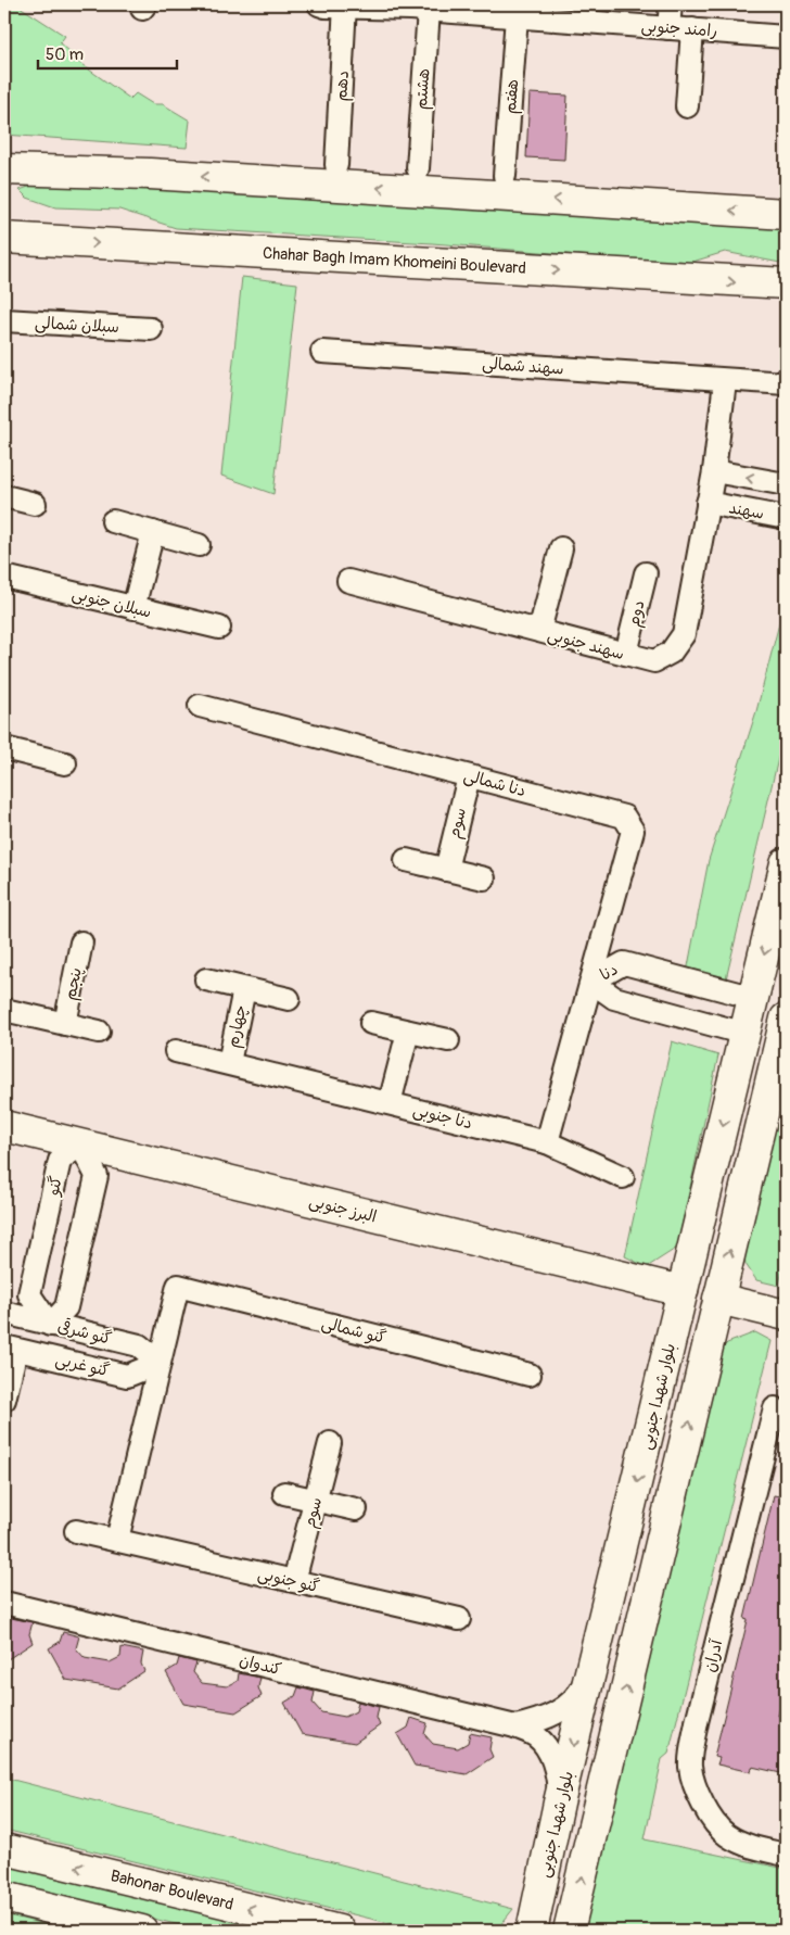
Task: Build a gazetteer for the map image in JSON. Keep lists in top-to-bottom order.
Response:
{
  "streets": {
    "street": [
      "رامند جنوبی",
      "دهم",
      "هشتم",
      "هفتم",
      "Chahar Bagh Imam Khomeini Boulevard",
      "سبلان شمالی",
      "سهند شمالی",
      "سهند",
      "سبلان جنوبی",
      "دوم",
      "سهند جنوبی",
      "دنا شمالی",
      "سوم",
      "دنا",
      "پنجم",
      "چهارم",
      "دنا جنوبی",
      "گنو",
      "البرز جنوبی",
      "گنو شمالی",
      "گنو شرقی",
      "گنو غربی",
      "بلوار شهدا جنوبی",
      "گنو جنوبی",
      "آدران",
      "کندوان",
      "Bahonar Boulevard"
    ]
  },
  "crossings": [
    ["رامند جنوبی", "دهم"],
    ["رامند جنوبی", "هشتم"],
    ["رامند جنوبی", "هفتم"],
    ["سهند", "سهند جنوبی"],
    ["دوم", "سهند جنوبی"],
    ["دنا شمالی", "سوم"],
    ["دنا شمالی", "دنا"],
    ["سوم", "گنو جنوبی"],
    ["دنا", "بلوار شهدا جنوبی"],
    ["چهارم", "دنا جنوبی"],
    ["گنو", "البرز جنوبی"],
    ["گنو", "گنو شرقی"],
    ["البرز جنوبی", "بلوار شهدا جنوبی"],
    ["گنو شمالی", "گنو شرقی"],
    ["گنو شمالی", "گنو غربی"],
    ["گنو شرقی", "گنو غربی"]
  ],
  "scale_bar": "50 m"
}
